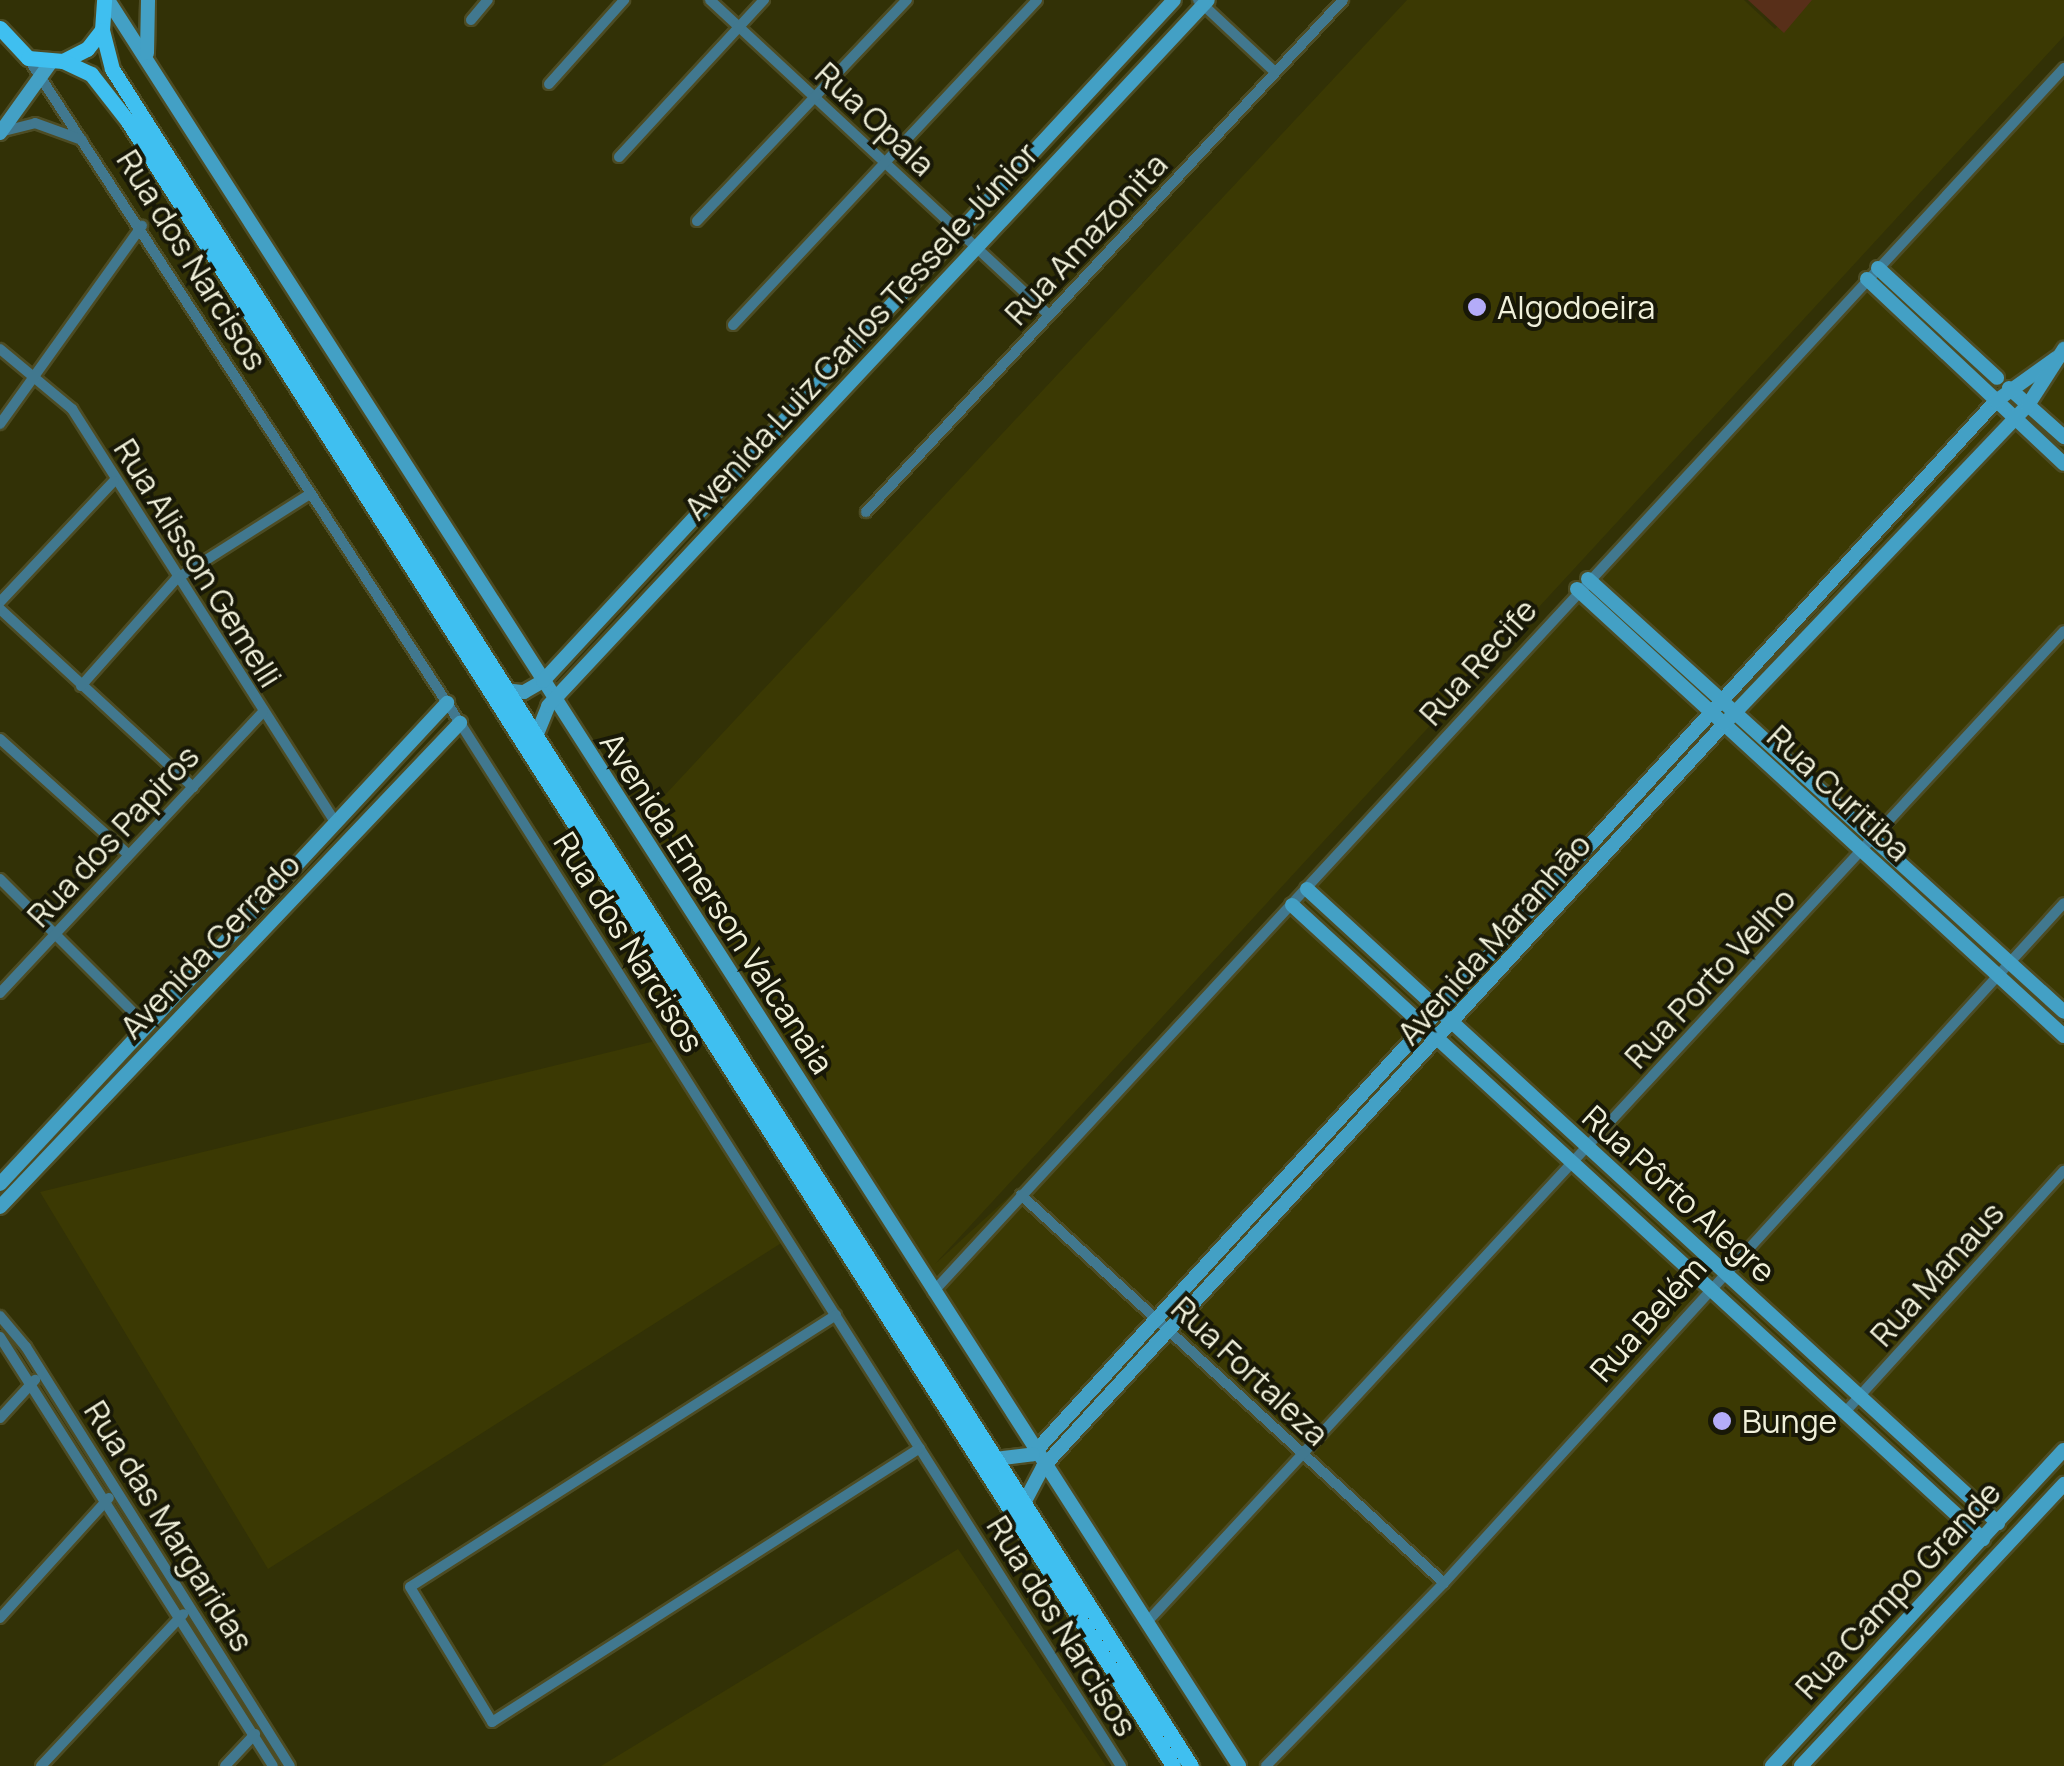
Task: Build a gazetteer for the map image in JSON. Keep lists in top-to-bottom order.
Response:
{
  "streets": {
    "street": [
      "Rua Opala",
      "Rua Amazonita",
      "Rua dos Narcisos",
      "Avenida Luiz Carlos Tessele Júnior",
      "Rua Alisson Gemelli",
      "Rua Recife",
      "Rua Curitiba",
      "Rua dos Papiros",
      "Avenida Emerson Valcanaia",
      "Avenida Maranhão",
      "Avenida Cerrado",
      "Rua Porto Velho",
      "Rua Pôrto Alegre",
      "Rua Manaus",
      "Rua Belém",
      "Rua Fortaleza",
      "Rua das Margaridas",
      "Rua Campo Grande"
    ]
  },
  "crossings": [
    ["Rua Opala", "Rua Amazonita"],
    ["Rua Opala", "Avenida Luiz Carlos Tessele Júnior"],
    ["Rua dos Narcisos", "Avenida Cerrado"],
    ["Avenida Luiz Carlos Tessele Júnior", "Avenida Emerson Valcanaia"],
    ["Rua Alisson Gemelli", "Rua dos Papiros"],
    ["Rua Alisson Gemelli", "Avenida Cerrado"],
    ["Rua Recife", "Rua Curitiba"],
    ["Rua Recife", "Avenida Emerson Valcanaia"],
    ["Rua Recife", "Rua Pôrto Alegre"],
    ["Rua Recife", "Rua Fortaleza"],
    ["Rua Curitiba", "Avenida Maranhão"],
    ["Rua Curitiba", "Rua Porto Velho"],
    ["Rua Curitiba", "Rua Belém"],
    ["Avenida Emerson Valcanaia", "Avenida Maranhão"],
    ["Avenida Emerson Valcanaia", "Rua Porto Velho"],
    ["Avenida Maranhão", "Rua Pôrto Alegre"],
    ["Avenida Maranhão", "Rua Fortaleza"],
    ["Rua Porto Velho", "Rua Pôrto Alegre"],
    ["Rua Porto Velho", "Rua Fortaleza"],
    ["Rua Pôrto Alegre", "Rua Manaus"],
    ["Rua Pôrto Alegre", "Rua Belém"],
    ["Rua Pôrto Alegre", "Rua Campo Grande"],
    ["Rua Belém", "Rua Fortaleza"]
  ],
  "places": ["Algodoeira", "Bunge"]
}
